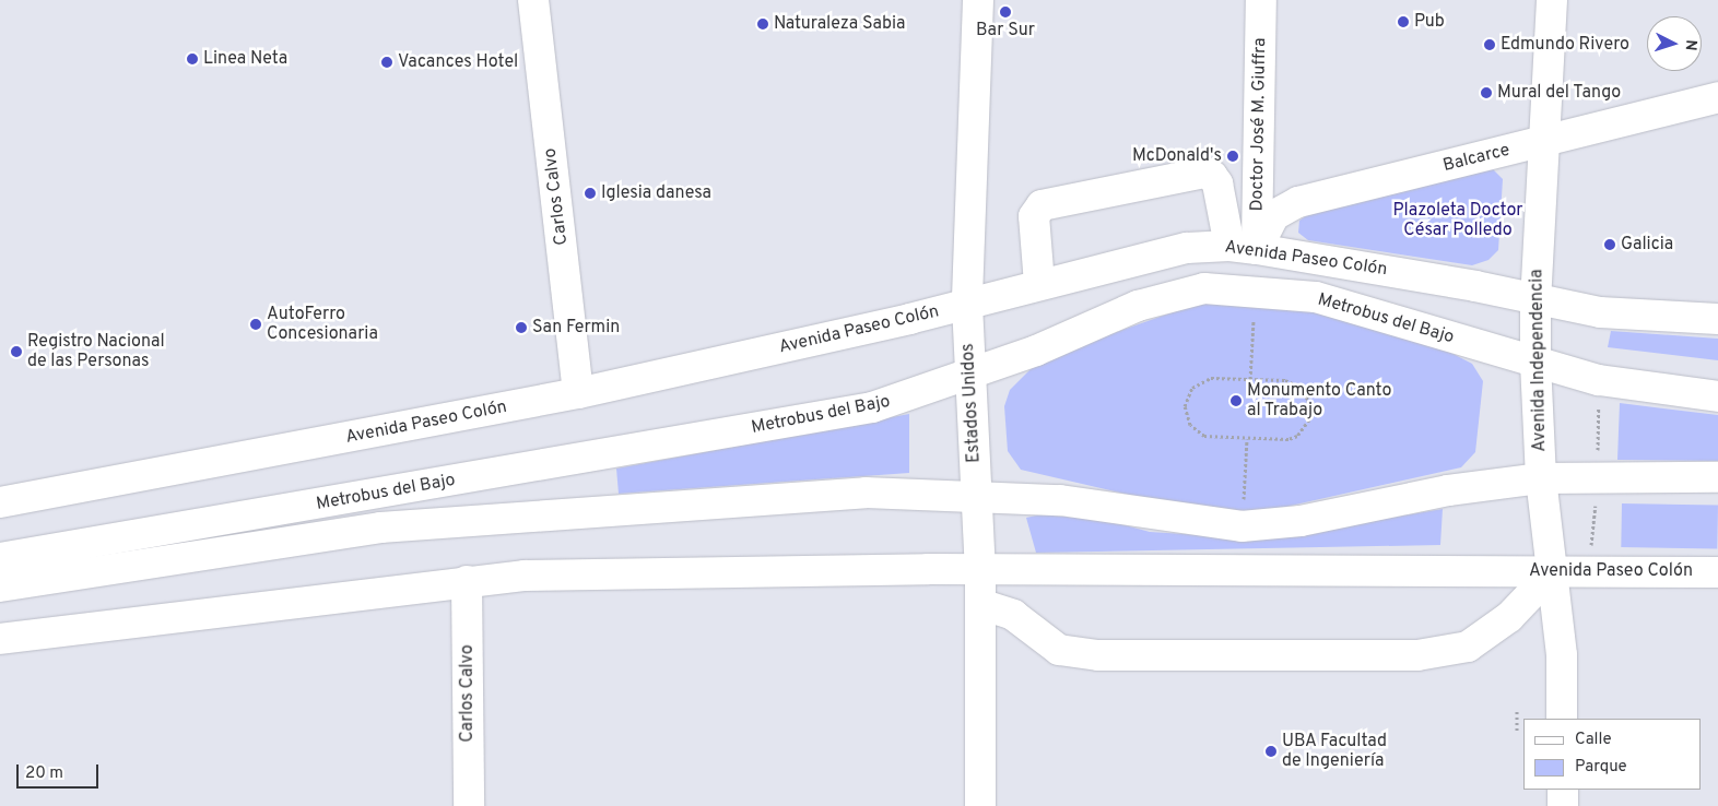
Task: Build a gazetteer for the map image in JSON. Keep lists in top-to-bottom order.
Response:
{
  "streets": {
    "main road": [
      "Doctor José M. Giuffra",
      "Balcarce",
      "Carlos Calvo",
      "Avenida Paseo Colón",
      "Metrobus del Bajo",
      "Avenida Independencia",
      "Estados Unidos"
    ]
  },
  "crossings": [
    ["Doctor José M. Giuffra", "Balcarce"],
    ["Doctor José M. Giuffra", "Avenida Paseo Colón"],
    ["Balcarce", "Avenida Paseo Colón"],
    ["Balcarce", "Avenida Independencia"],
    ["Carlos Calvo", "Avenida Paseo Colón"],
    ["Avenida Paseo Colón", "Avenida Independencia"],
    ["Avenida Paseo Colón", "Estados Unidos"],
    ["Metrobus del Bajo", "Avenida Independencia"],
    ["Metrobus del Bajo", "Estados Unidos"]
  ],
  "parks": ["Plazoleta Doctor César Polledo"],
  "places": [
    "Bar Sur",
    "Pub",
    "Naturaleza Sabia",
    "Edmundo Rivero",
    "Linea Neta",
    "Vacances Hotel",
    "Mural del Tango",
    "McDonald's",
    "Iglesia danesa",
    "Galicia",
    "AutoFerro Concesionaria",
    "San Fermin",
    "Registro Nacional de las Personas",
    "Monumento Canto al Trabajo",
    "UBA Facultad de Ingeniería"
  ],
  "legend": ["Calle", "Parque"],
  "scale_bar": "20 m",
  "north": "right"
}
